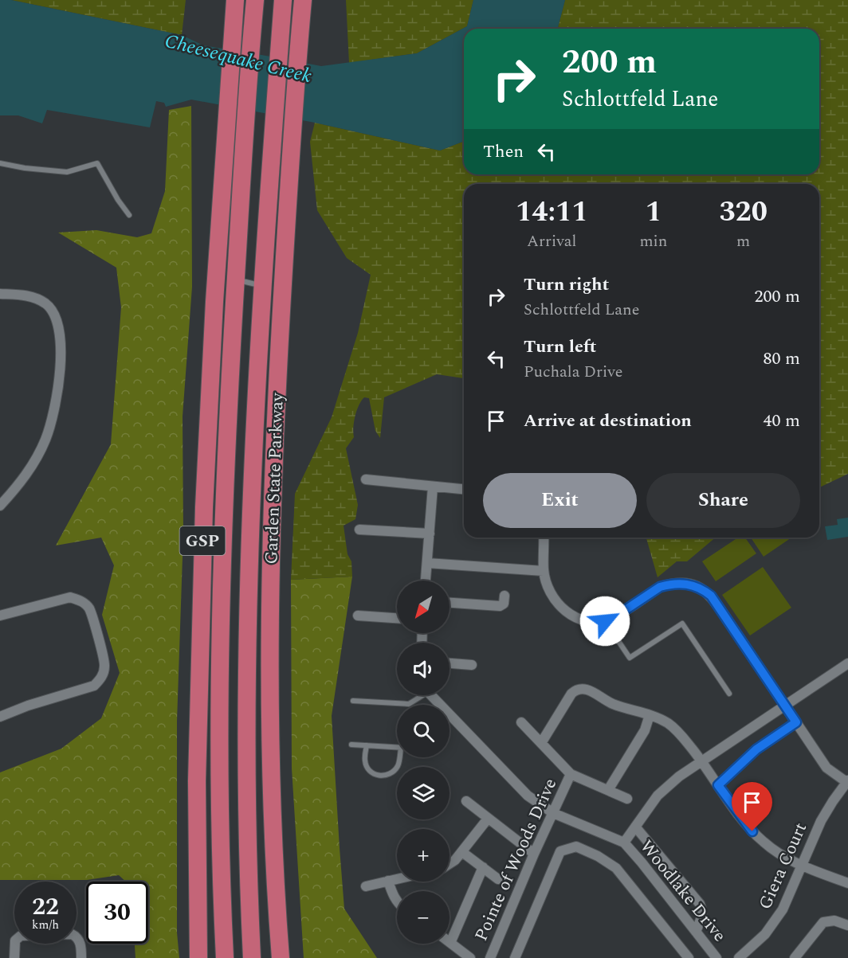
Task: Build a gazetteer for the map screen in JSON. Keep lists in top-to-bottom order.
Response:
{
  "streets": {
    "highway": ["Garden State Parkway", "GSP"],
    "street": ["Pointe of Woods Drive", "Giera Court", "Woodlake Drive"]
  },
  "crossings": [
    ["Pointe of Woods Drive", "Woodlake Drive"]
  ],
  "water": ["Cheesequake Creek"],
  "north": "bottom left",
  "page": {
    "turn": ["200 m", "Schlottfeld Lane"],
    "then": "Then",
    "eta": [
      "14:11",
      "Arrival",
      "1",
      "min",
      "320",
      "m"
    ],
    "list": [
      {
        "name": "Turn right",
        "note": "Schlottfeld Lane",
        "value": "200 m"
      },
      {
        "name": "Turn left",
        "note": "Puchala Drive",
        "value": "80 m"
      },
      {
        "name": "Arrive at destination",
        "value": "40 m"
      }
    ],
    "buttons": ["Exit", "Share"],
    "map_buttons": ["+", "−"],
    "speed": "22 km/h",
    "limit": "30"
  }
}
